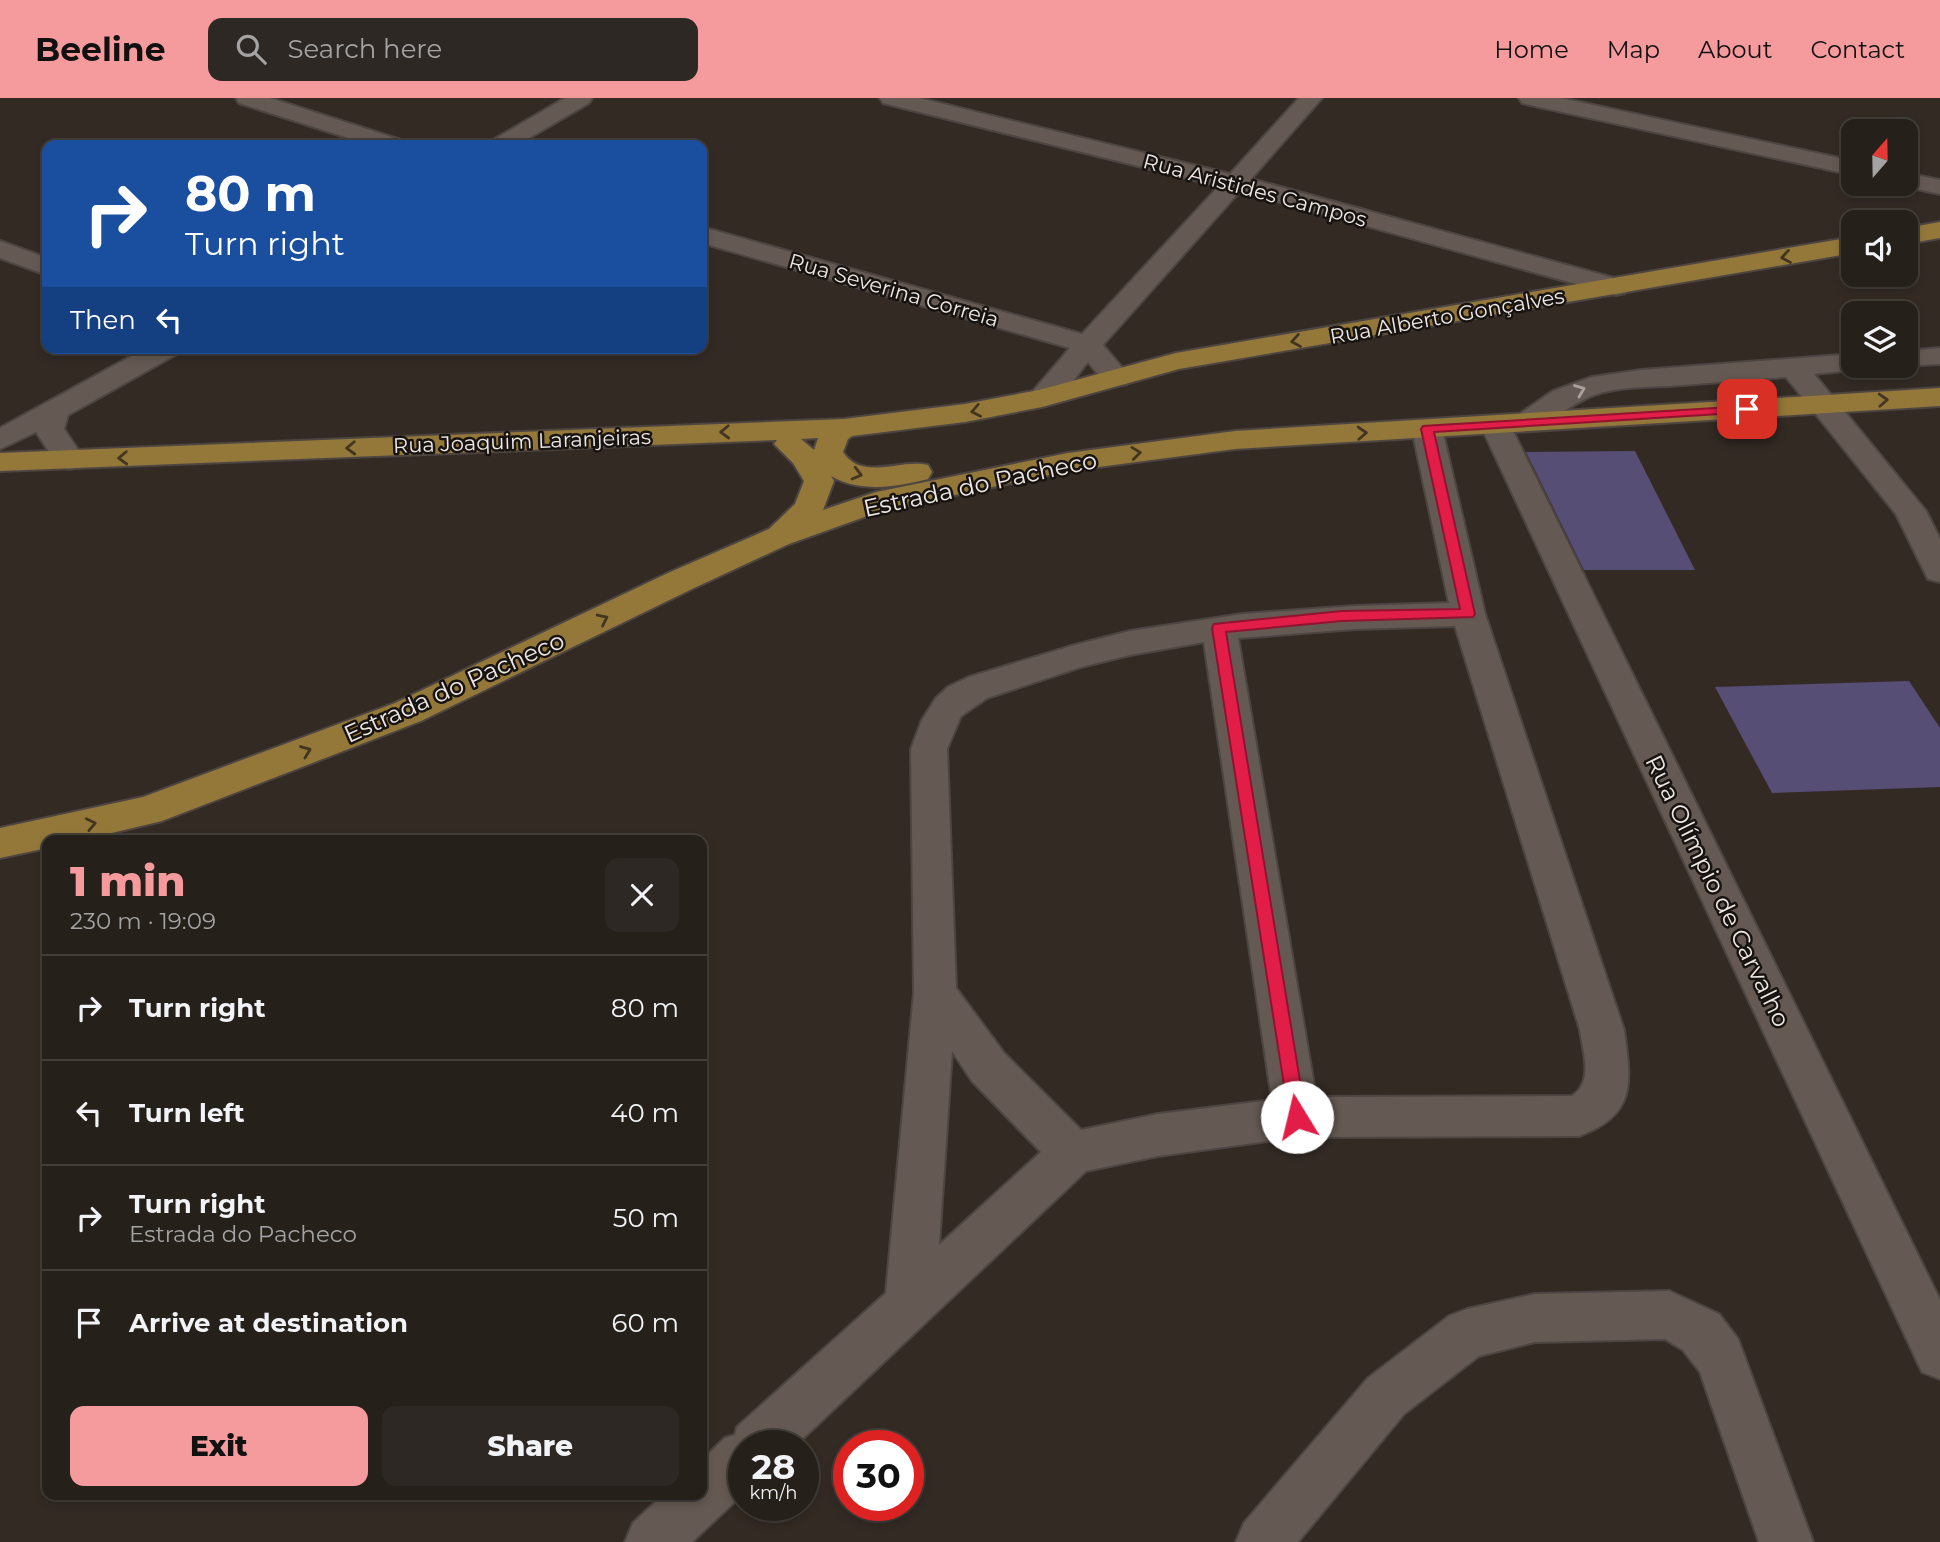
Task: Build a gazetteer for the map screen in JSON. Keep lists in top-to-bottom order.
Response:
{
  "streets": {
    "main road": ["Rua Alberto Gonçalves", "Rua Joaquim Laranjeiras", "Estrada do Pacheco"],
    "street": ["Rua Aristides Campos", "Rua Severina Correia", "Rua Olímpio de Carvalho"]
  },
  "crossings": [
    ["Rua Aristides Campos", "Rua Alberto Gonçalves"],
    ["Rua Alberto Gonçalves", "Rua Joaquim Laranjeiras"],
    ["Estrada do Pacheco", "Rua Olímpio de Carvalho"]
  ],
  "one_way": ["Rua Alberto Gonçalves", "Rua Joaquim Laranjeiras", "Estrada do Pacheco"],
  "north": "top",
  "page": {
    "header": "Beeline",
    "search": "Search here",
    "nav": [
      "Home",
      "Map",
      "About",
      "Contact"
    ],
    "turn": ["80 m", "Turn right"],
    "then": "Then",
    "heading": ["1 min", "230 m · 19:09"],
    "list": [
      {
        "name": "Turn right",
        "value": "80 m"
      },
      {
        "name": "Turn left",
        "value": "40 m"
      },
      {
        "name": "Turn right",
        "note": "Estrada do Pacheco",
        "value": "50 m"
      },
      {
        "name": "Arrive at destination",
        "value": "60 m"
      }
    ],
    "buttons": ["Exit", "Share"],
    "speed": "28 km/h",
    "limit": "30"
  }
}
